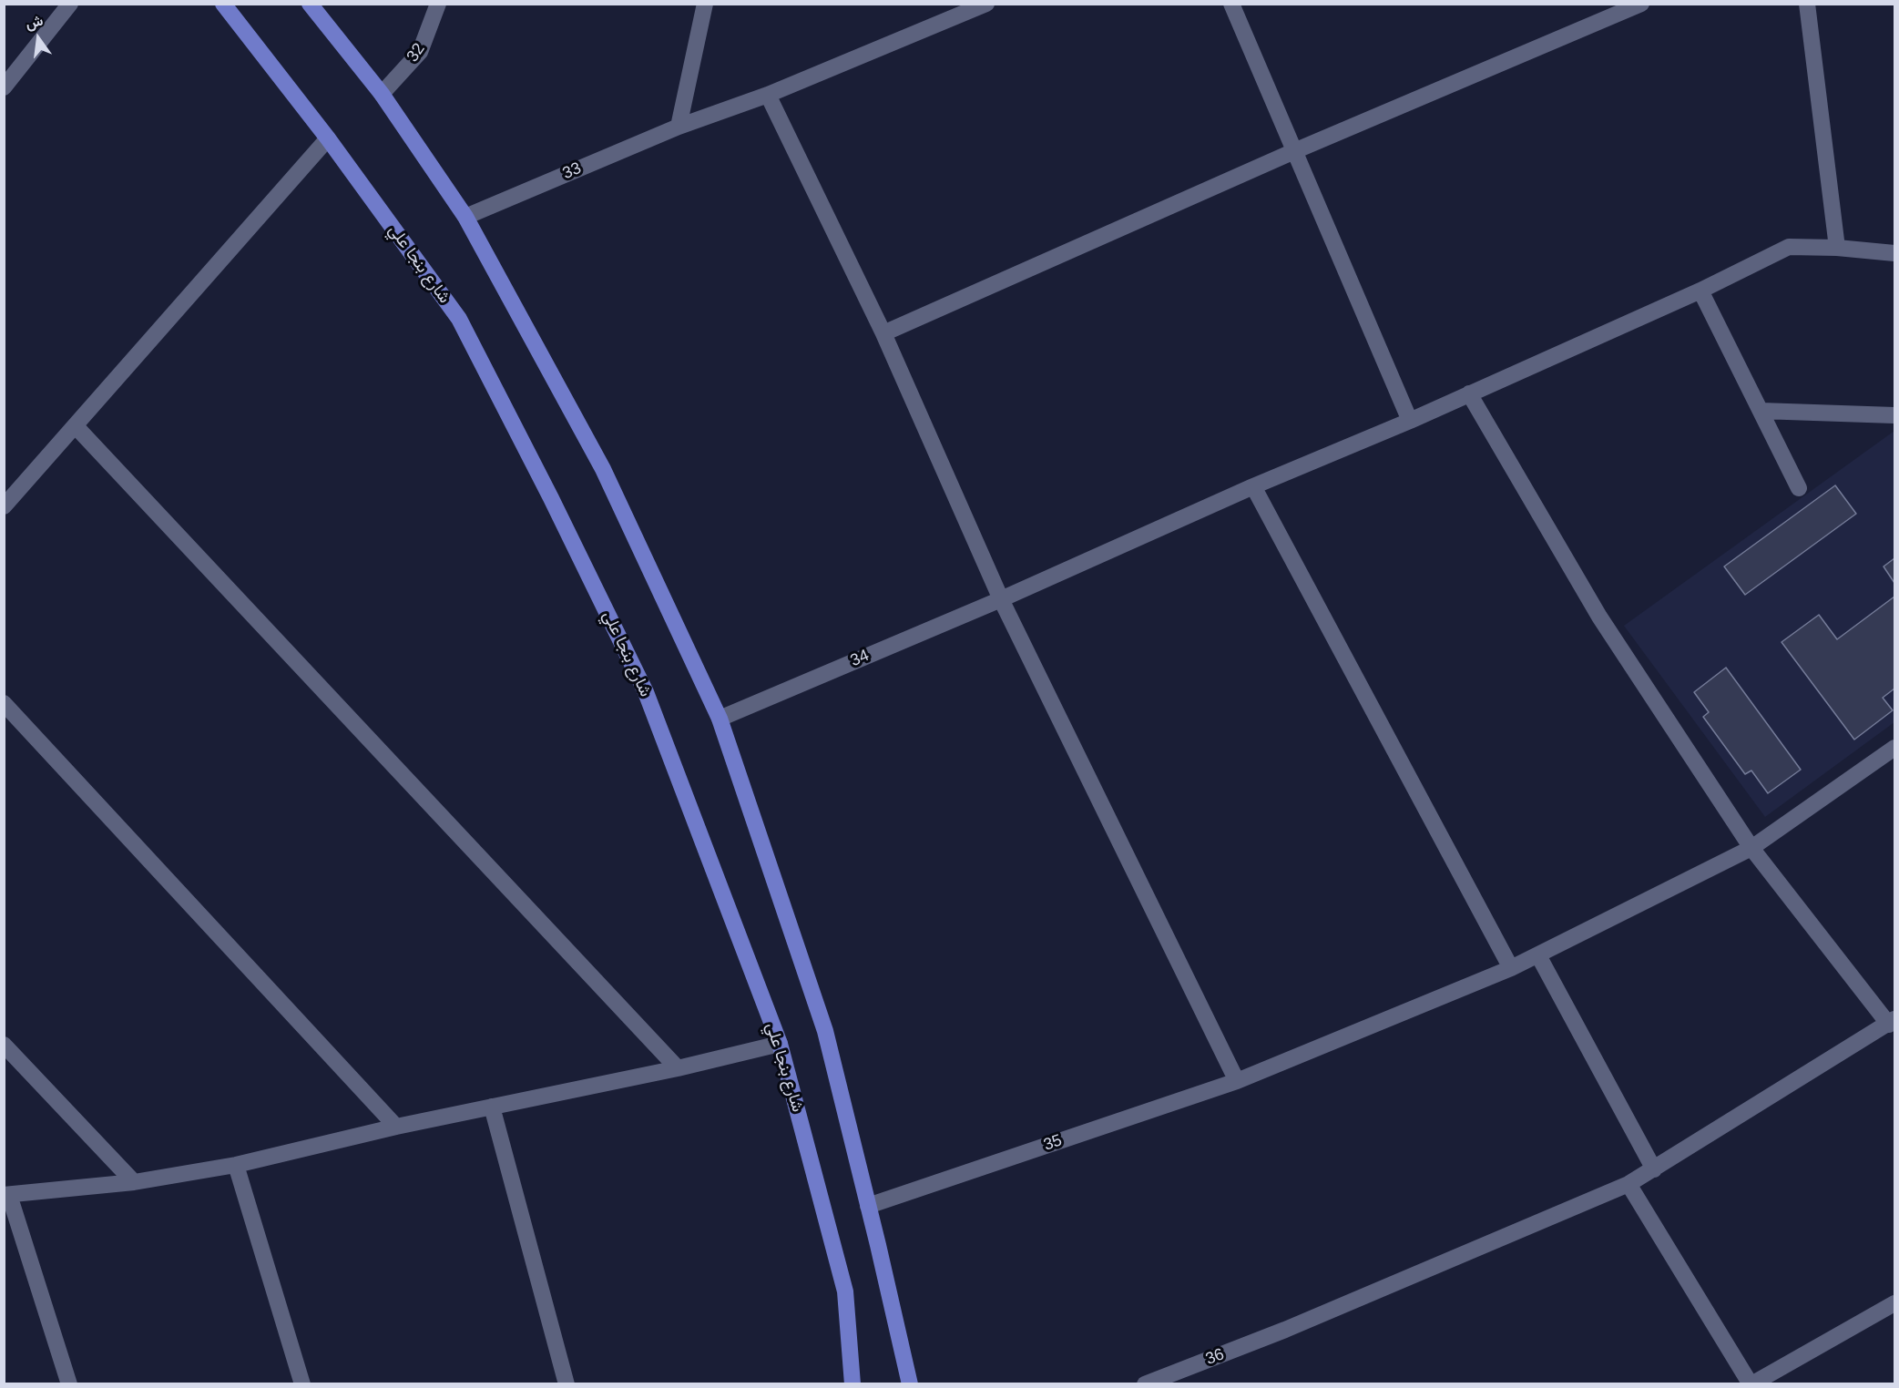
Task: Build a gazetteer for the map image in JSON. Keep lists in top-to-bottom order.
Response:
{
  "streets": {
    "main road": ["شارع بنجا علي"],
    "street": [
      "32",
      "33",
      "34",
      "35",
      "36"
    ]
  },
  "north": "top"
}
